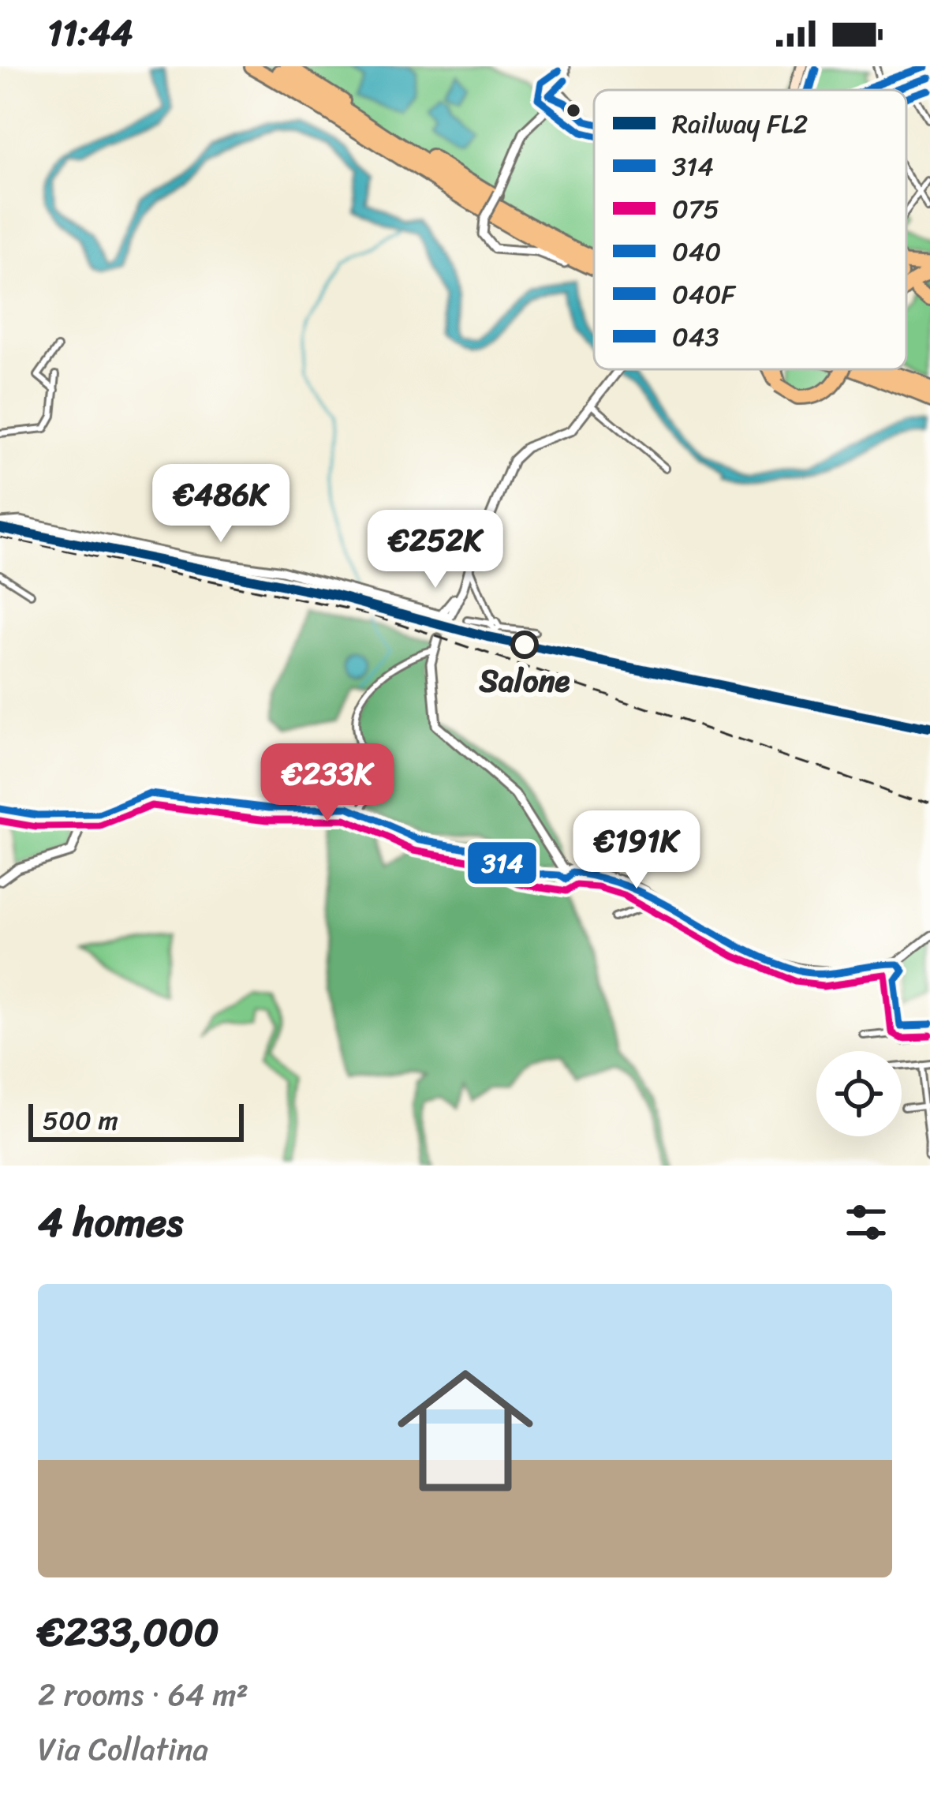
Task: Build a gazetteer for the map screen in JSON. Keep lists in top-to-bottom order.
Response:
{
  "places": ["Salone"],
  "lines": [
    "transit line 043",
    "transit line 040F",
    "transit line 040",
    "rail line FL2",
    "transit line 314",
    "transit line 075"
  ],
  "legend": [
    "Railway FL2",
    "314",
    "075",
    "040",
    "040F",
    "043"
  ],
  "scale_bar": "500 m",
  "page": {
    "status": "11:44",
    "price": [
      "€486K",
      "€252K",
      "€233K",
      "€191K"
    ],
    "scale": "500 m",
    "heading": "4 homes",
    "list": [
      {
        "name": "€233,000",
        "note": "2 rooms · 64 m² · Via Collatina"
      }
    ]
  }
}
